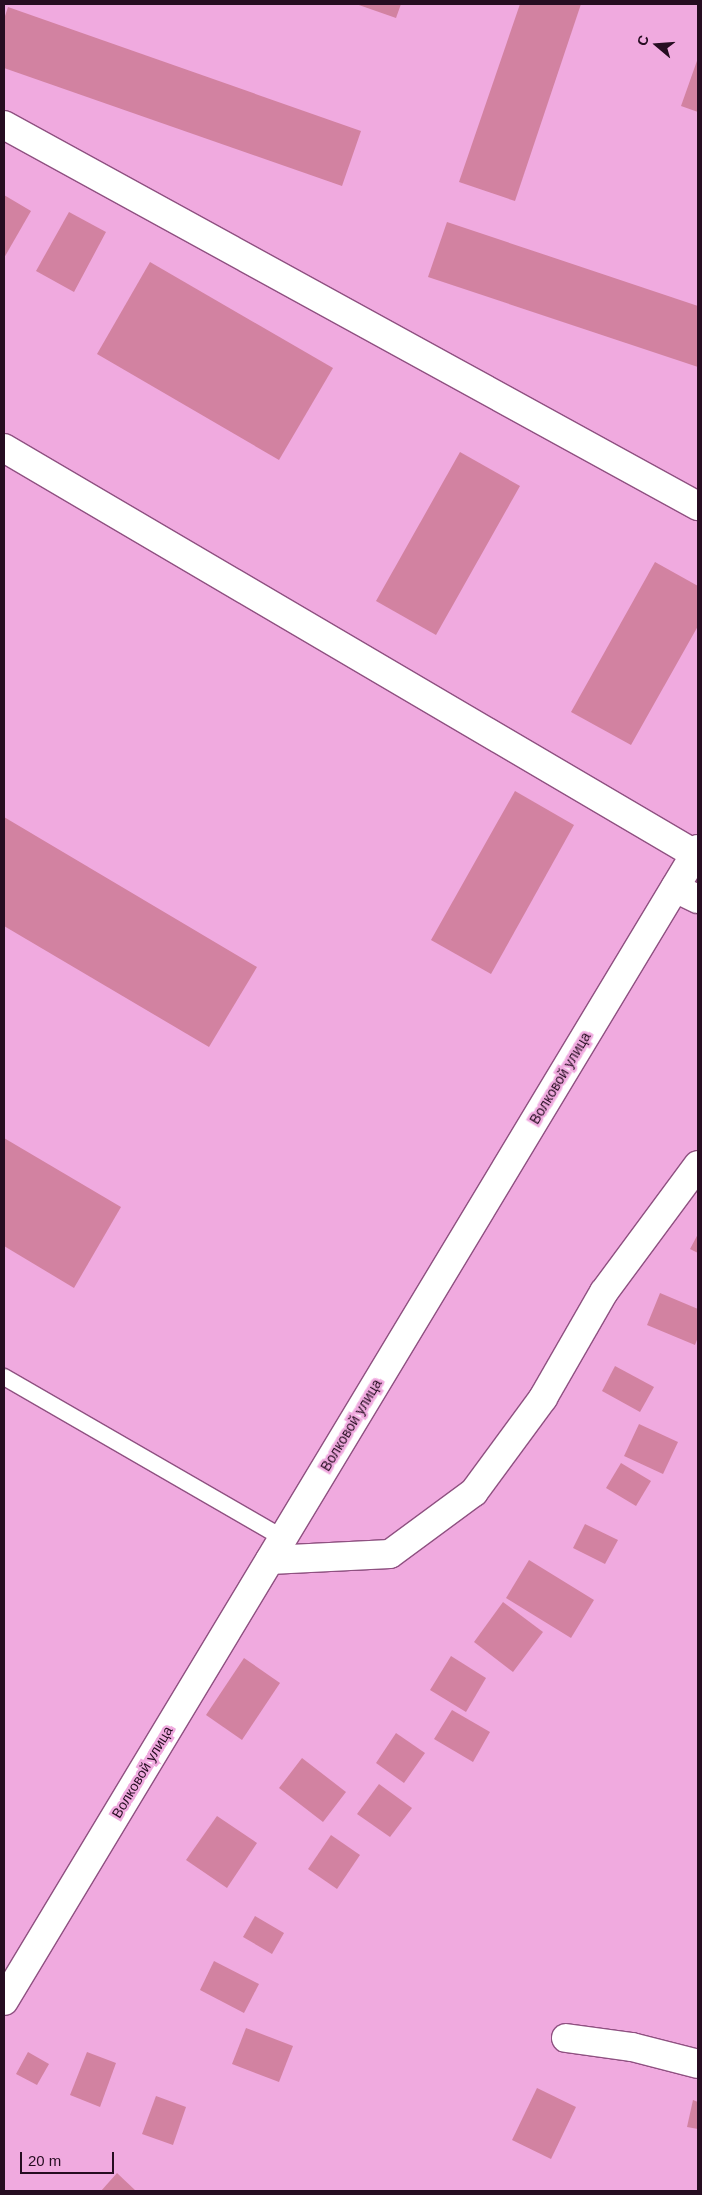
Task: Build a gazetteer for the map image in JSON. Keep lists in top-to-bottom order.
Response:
{
  "streets": {
    "street": ["Волковой улица"]
  },
  "scale_bar": "20 m",
  "north": "left"
}
